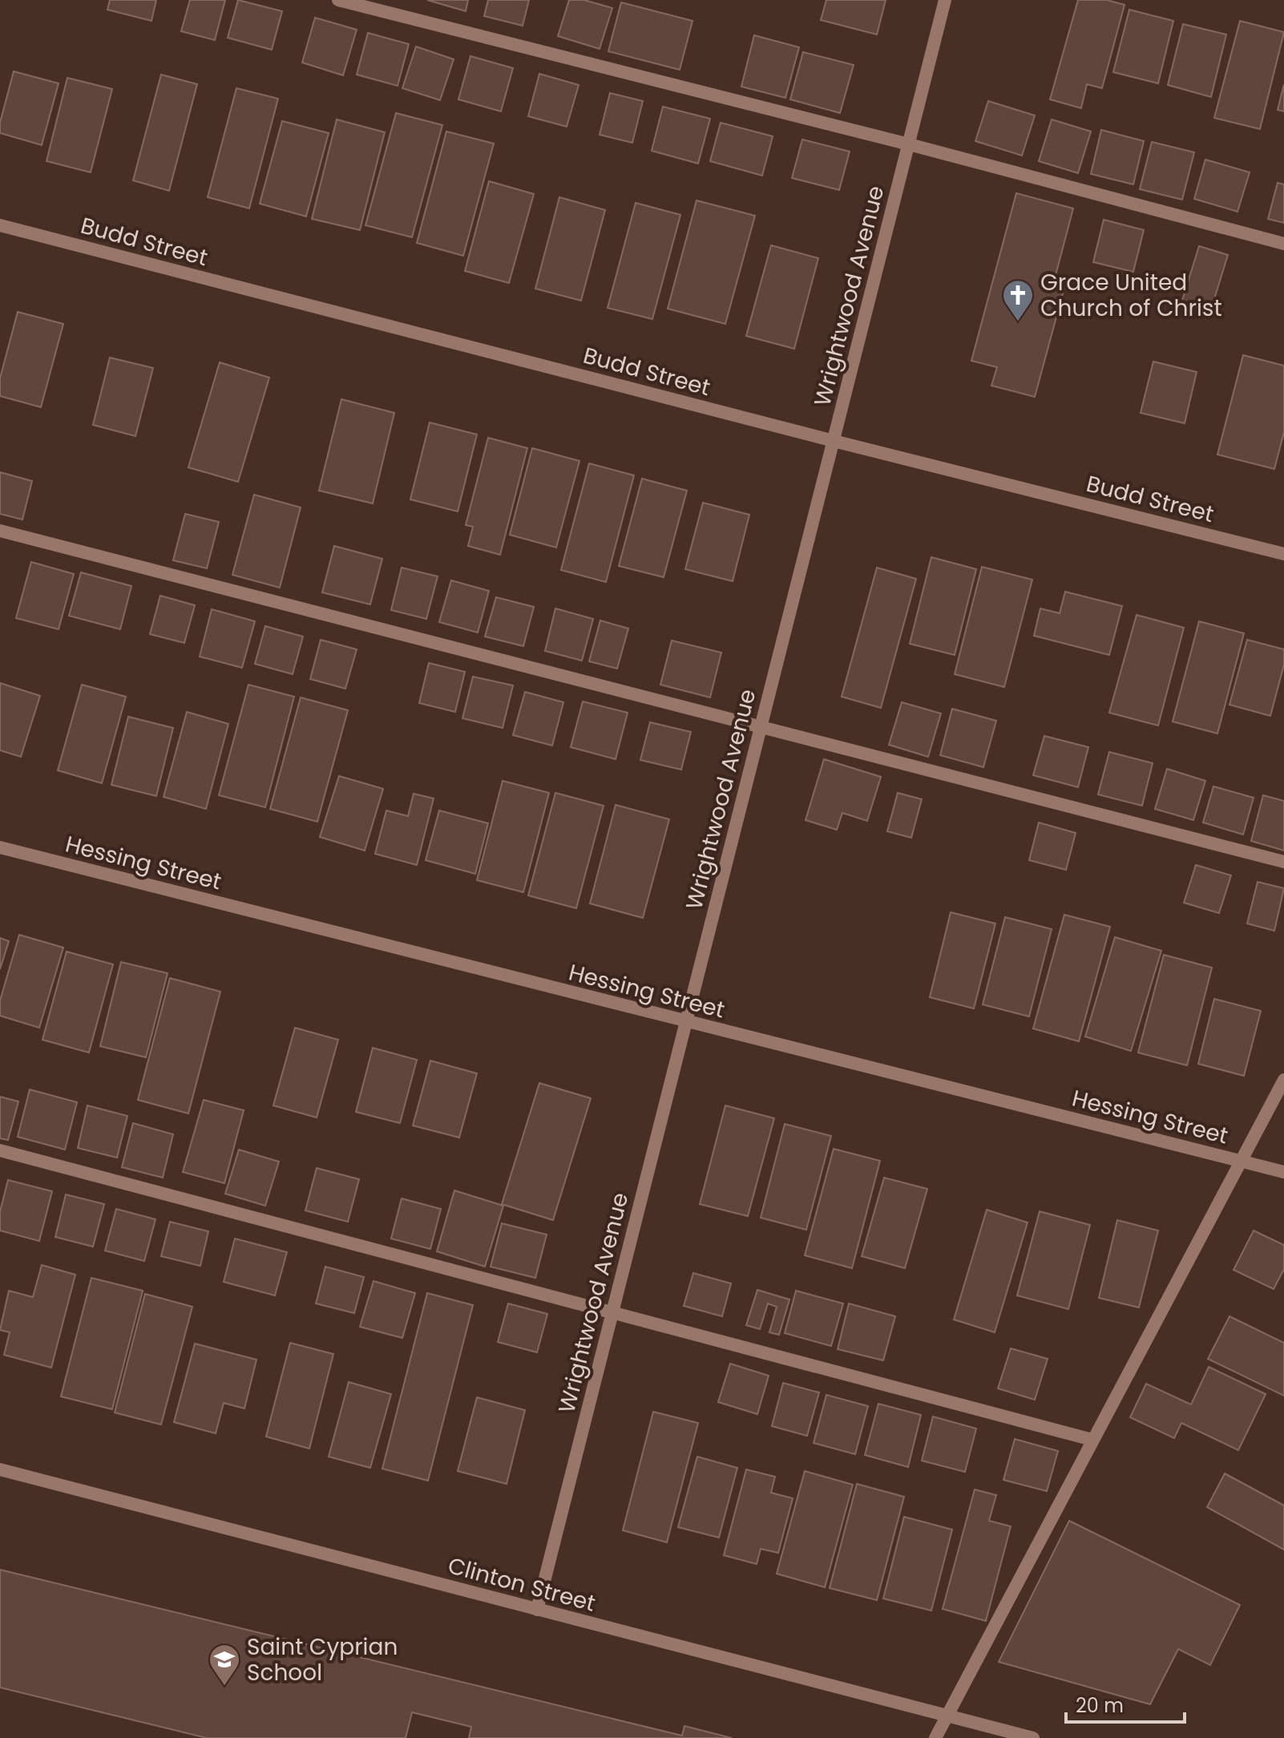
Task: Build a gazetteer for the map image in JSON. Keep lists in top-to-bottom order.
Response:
{
  "streets": {
    "street": [
      "Budd Street",
      "Wrightwood Avenue",
      "Hessing Street",
      "Clinton Street"
    ]
  },
  "crossings": [
    ["Budd Street", "Wrightwood Avenue"],
    ["Wrightwood Avenue", "Hessing Street"],
    ["Wrightwood Avenue", "Clinton Street"]
  ],
  "places": {
    "church": ["Grace United Church of Christ"],
    "school or university": ["Saint Cyprian School"]
  },
  "scale_bar": "20 m"
}
